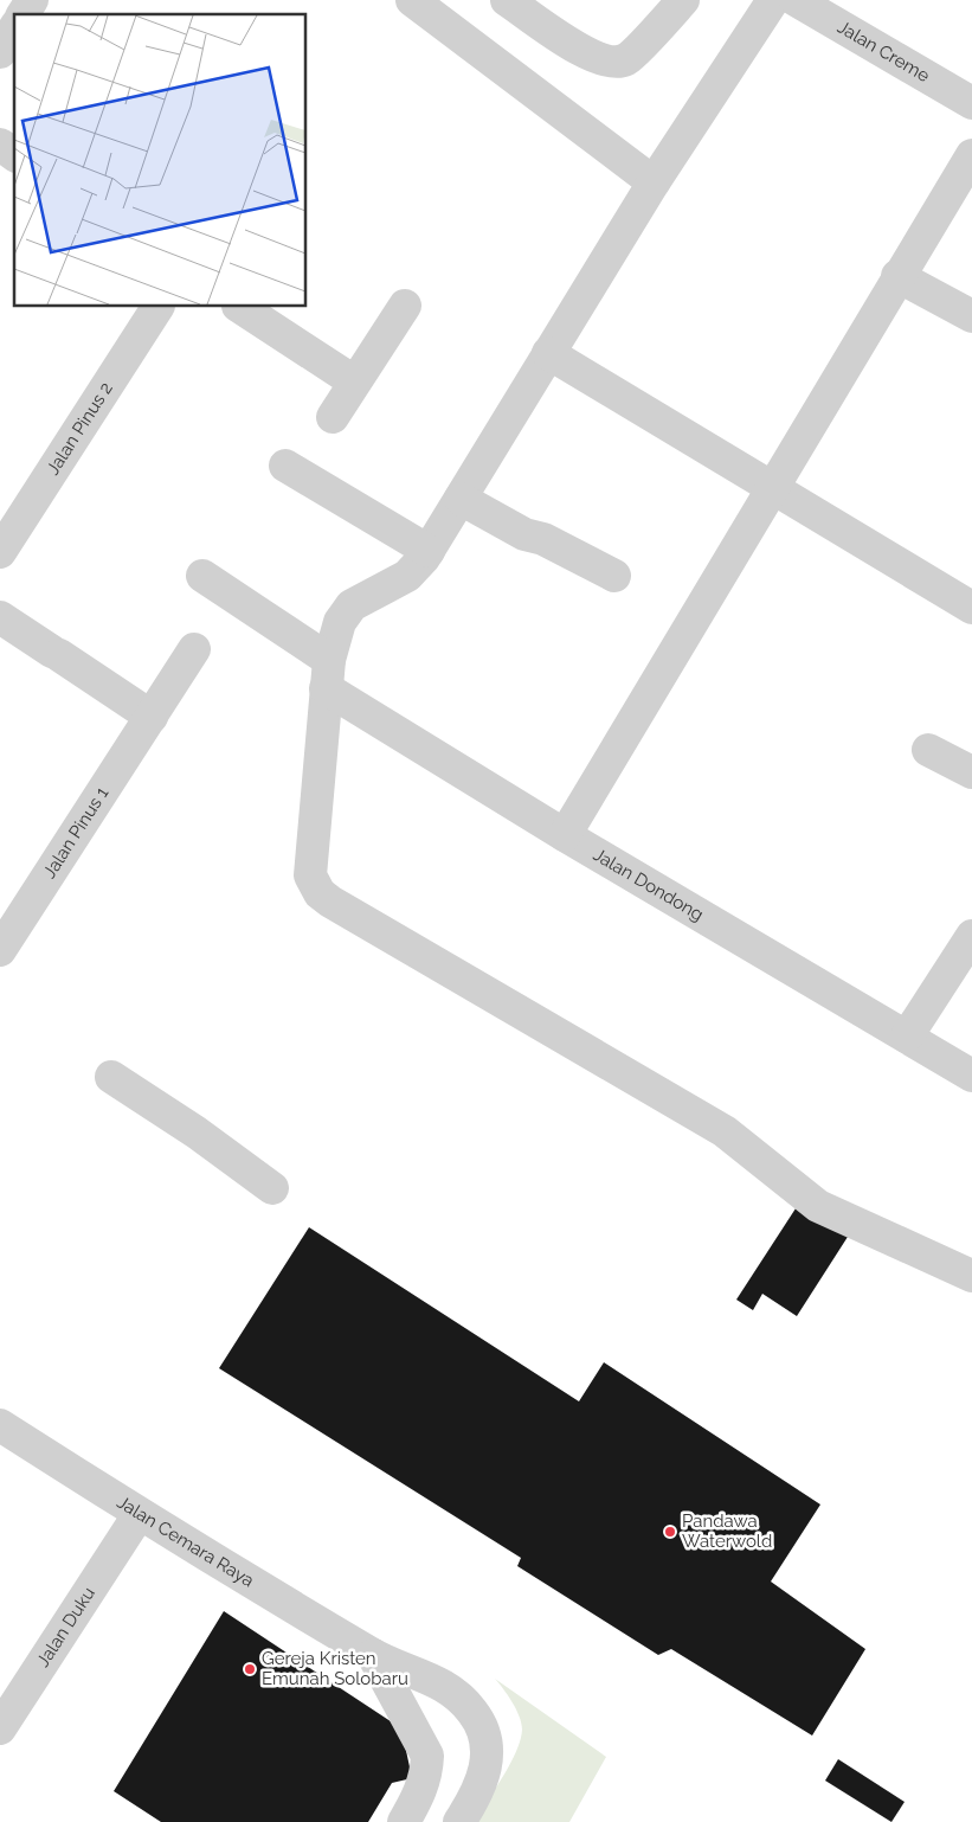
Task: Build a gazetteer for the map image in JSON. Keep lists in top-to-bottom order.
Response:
{
  "streets": {
    "street": [
      "Jalan Creme",
      "Jalan Pinus 2",
      "Jalan Pinus 1",
      "Jalan Dondong",
      "Jalan Cemara Raya",
      "Jalan Duku"
    ]
  },
  "places": ["Pandawa Waterwold", "Gereja Kristen Emunah Solobaru"]
}
